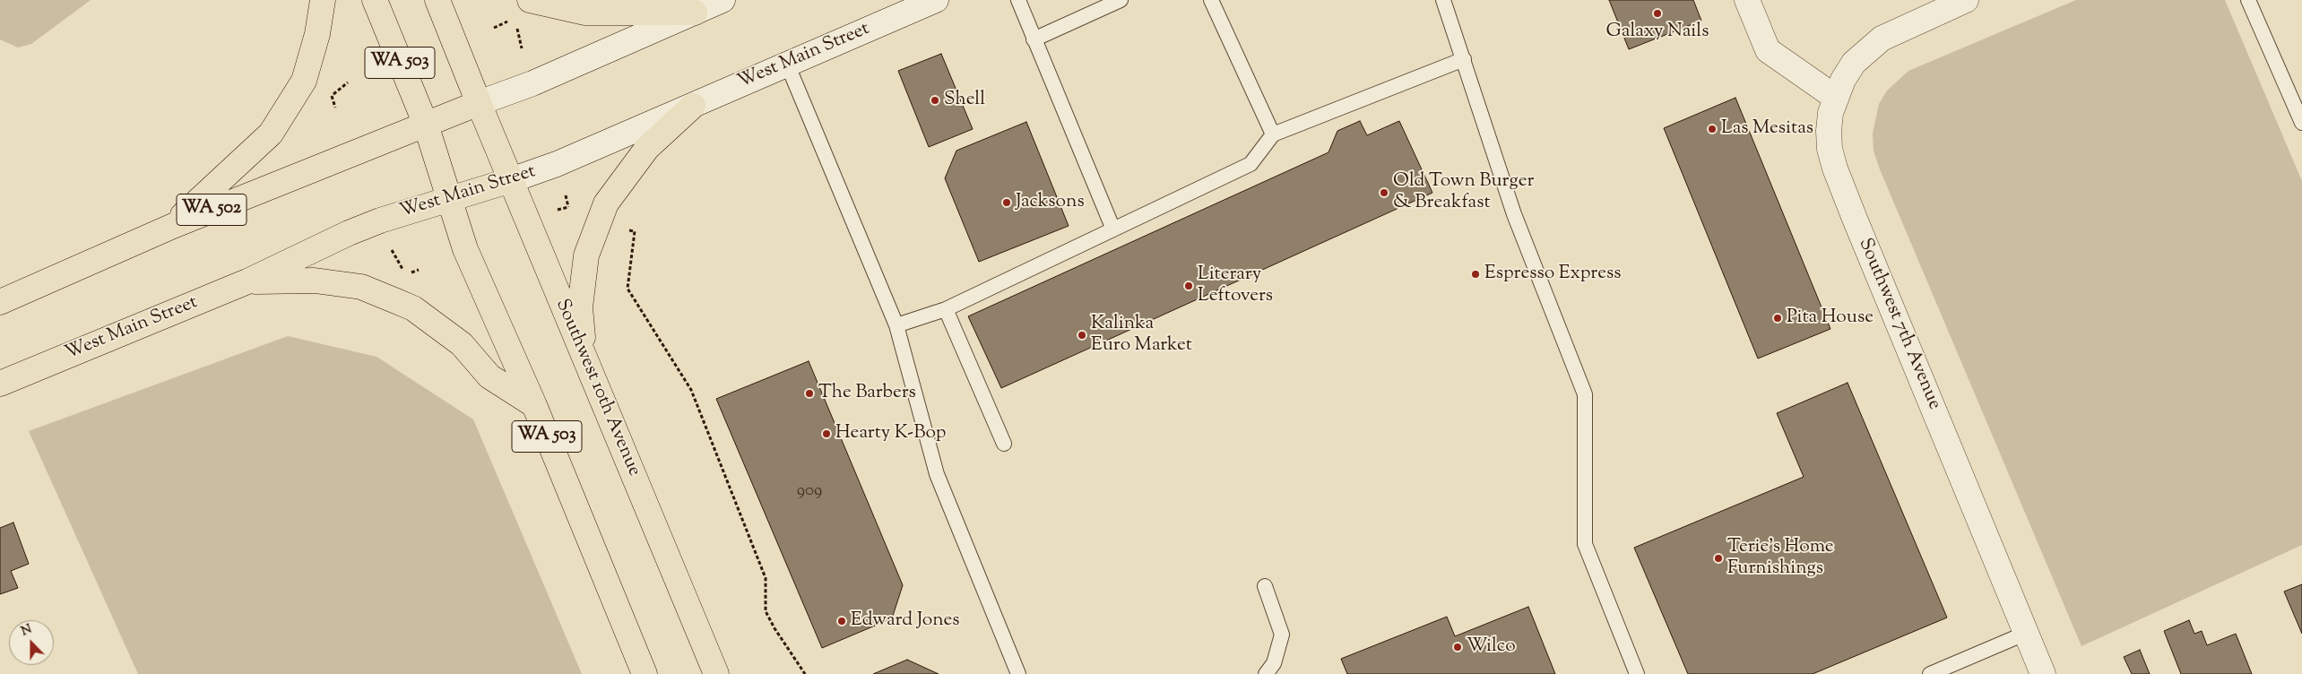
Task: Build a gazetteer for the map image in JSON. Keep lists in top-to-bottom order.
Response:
{
  "streets": {
    "main road": [
      "West Main Street",
      "WA 503",
      "WA 502",
      "Southwest 10th Avenue"
    ],
    "street": ["Southwest 7th Avenue"]
  },
  "crossings": [
    ["West Main Street", "WA 503"],
    ["West Main Street", "Southwest 10th Avenue"],
    ["WA 503", "WA 502"],
    ["WA 503", "Southwest 10th Avenue"],
    ["WA 502", "Southwest 10th Avenue"]
  ],
  "places": [
    "Galaxy Nails",
    "Shell",
    "Las Mesitas",
    "Old Town Burger & Breakfast",
    "Jacksons",
    "Espresso Express",
    "Literary Leftovers",
    "Pita House",
    "Kalinka Euro Market",
    "The Barbers",
    "Hearty K-Bop",
    "Terie's Home Furnishings",
    "Edward Jones",
    "Wilco"
  ],
  "house_numbers": ["909"],
  "north": "top"
}
